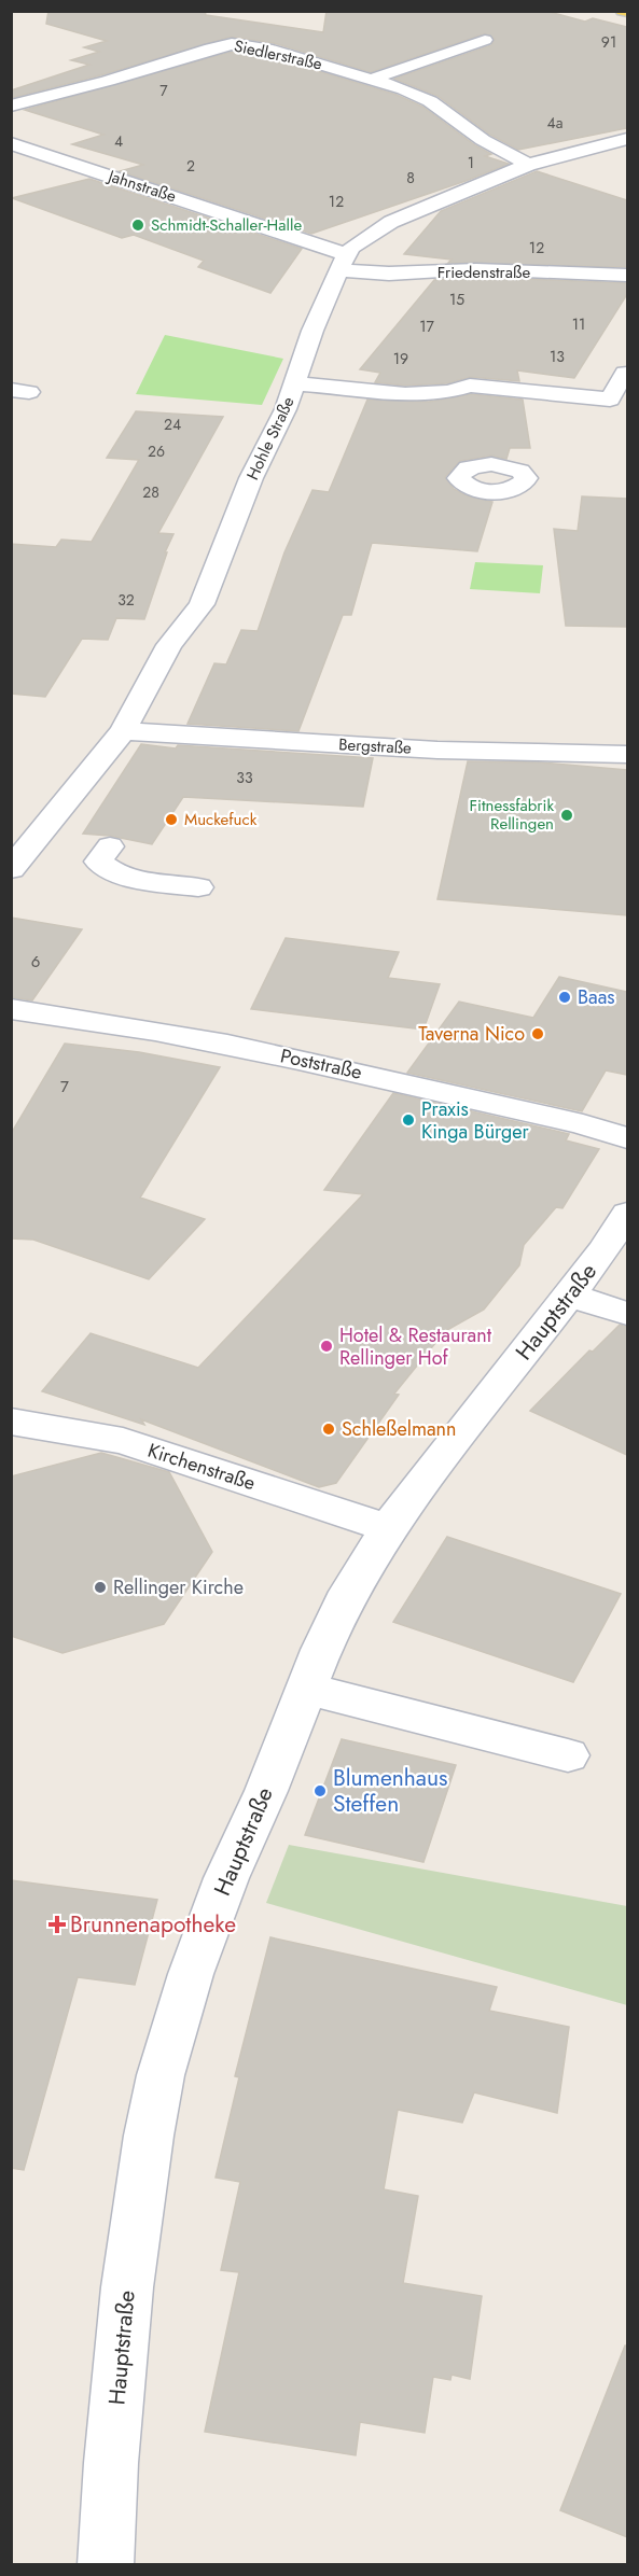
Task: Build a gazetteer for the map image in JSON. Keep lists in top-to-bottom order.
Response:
{
  "streets": {
    "street": [
      "Siedlerstraße",
      "Jahnstraße",
      "Friedenstraße",
      "Hohle Straße",
      "Bergstraße",
      "Poststraße",
      "Hauptstraße",
      "Kirchenstraße"
    ]
  },
  "crossings": [
    ["Siedlerstraße", "Hohle Straße"],
    ["Jahnstraße", "Friedenstraße"],
    ["Jahnstraße", "Hohle Straße"],
    ["Friedenstraße", "Hohle Straße"],
    ["Hohle Straße", "Bergstraße"],
    ["Hauptstraße", "Kirchenstraße"]
  ],
  "places": {
    "other": [
      "Schmidt-Schaller-Halle",
      "Fitnessfabrik Rellingen",
      "Muckefuck",
      "Baas",
      "Taverna Nico",
      "Praxis Kinga Bürger",
      "Hotel & Restaurant Rellinger Hof",
      "Schleßelmann",
      "Rellinger Kirche",
      "Blumenhaus Steffen"
    ],
    "health": ["Brunnenapotheke"]
  },
  "house_numbers": [
    "91",
    "7",
    "4a",
    "4",
    "1",
    "2",
    "8",
    "12",
    "12",
    "15",
    "11",
    "17",
    "13",
    "19",
    "24",
    "26",
    "28",
    "32",
    "33",
    "6",
    "7"
  ]
}
